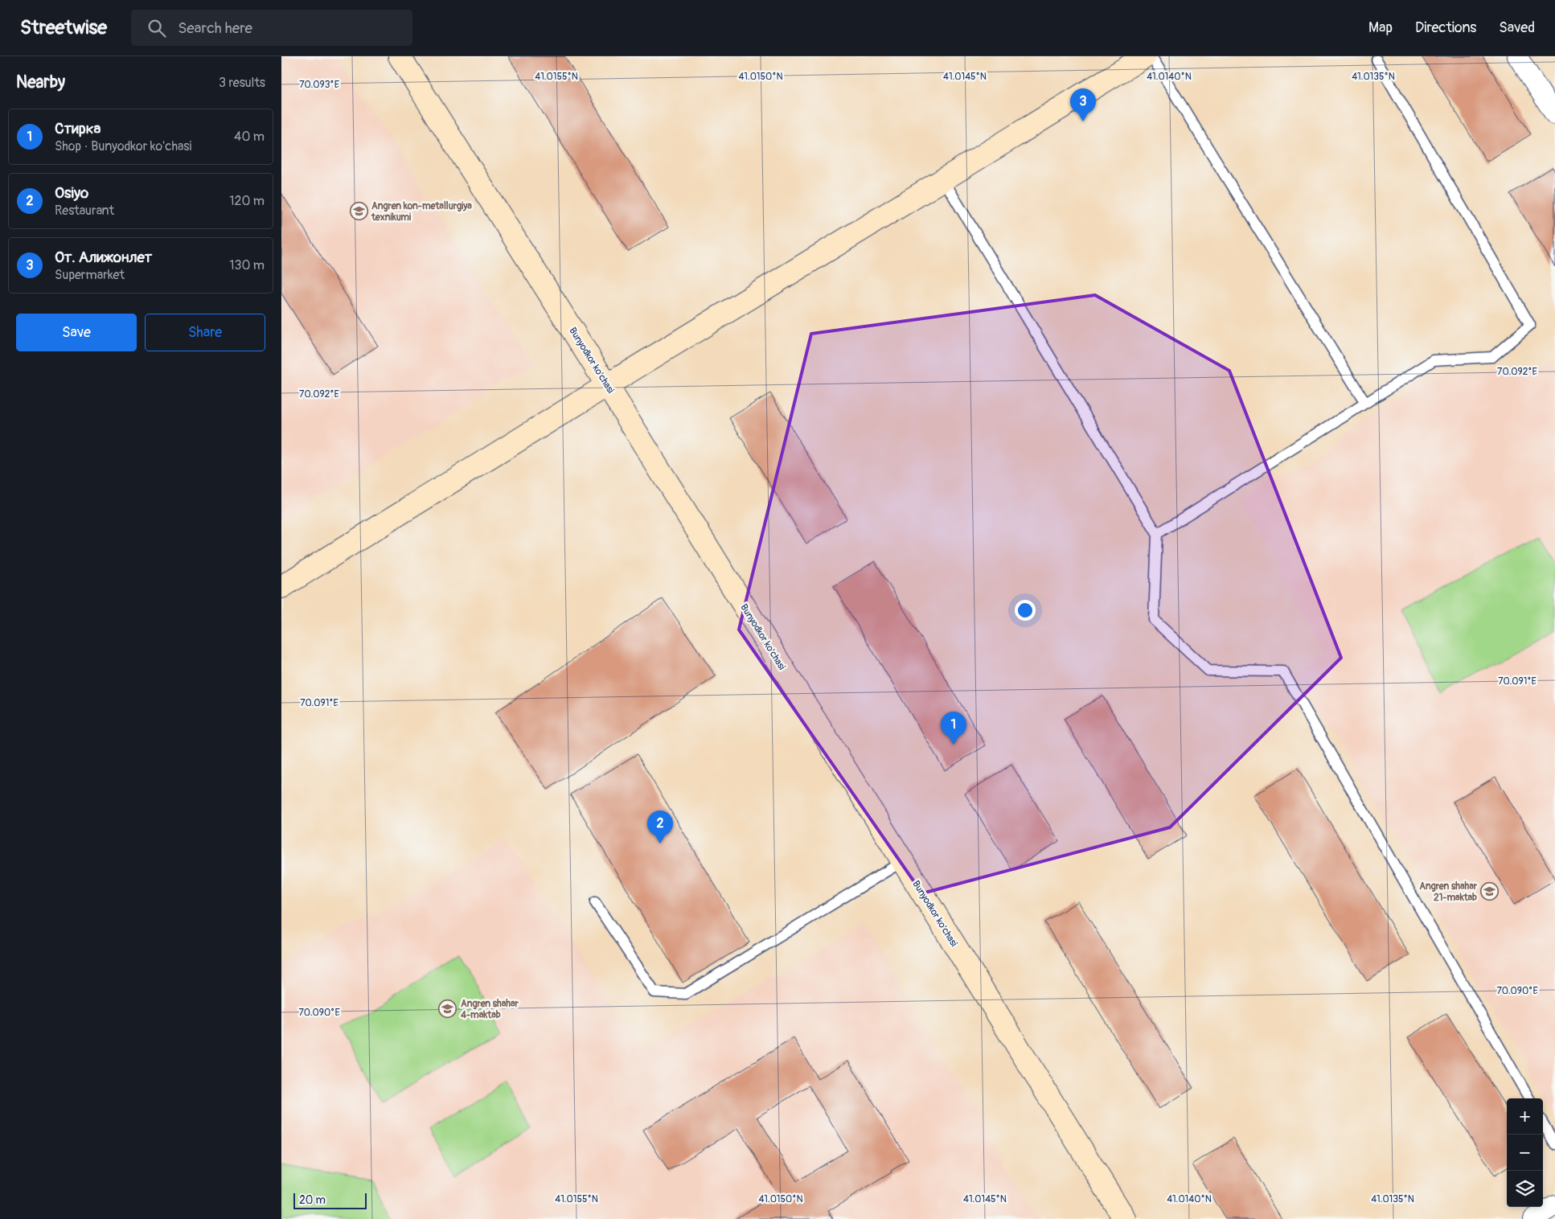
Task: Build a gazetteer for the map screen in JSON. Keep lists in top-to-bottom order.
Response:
{
  "streets": {
    "main road": ["Bunyodkor ko'chasi"]
  },
  "places": {
    "school or university": ["Angren kon-metallurgiya texnikumi", "Angren shahar 21-maktab", "Angren shahar 4-maktab"]
  },
  "scale_bar": "20 m",
  "page": {
    "header": "Streetwise",
    "search": "Search here",
    "nav": ["Map", "Directions", "Saved"],
    "heading": ["Nearby", "3 results"],
    "pins": ["3", "1", "2"],
    "list": [
      {
        "mark": "1",
        "name": "Стирка",
        "note": "Shop · Bunyodkor ko'chasi",
        "value": "40 m"
      },
      {
        "mark": "2",
        "name": "Osiyo",
        "note": "Restaurant",
        "value": "120 m"
      },
      {
        "mark": "3",
        "name": "От. Алижонлет",
        "note": "Supermarket",
        "value": "130 m"
      }
    ],
    "buttons": ["Save", "Share"],
    "map_buttons": ["+", "−"],
    "scale": "20 m"
  },
  "coordinates": [
    "41.0155°N",
    "41.0150°N",
    "41.0145°N",
    "41.0140°N",
    "41.0135°N",
    "70.093°E",
    "70.092°E",
    "70.091°E",
    "70.090°E"
  ]
}
